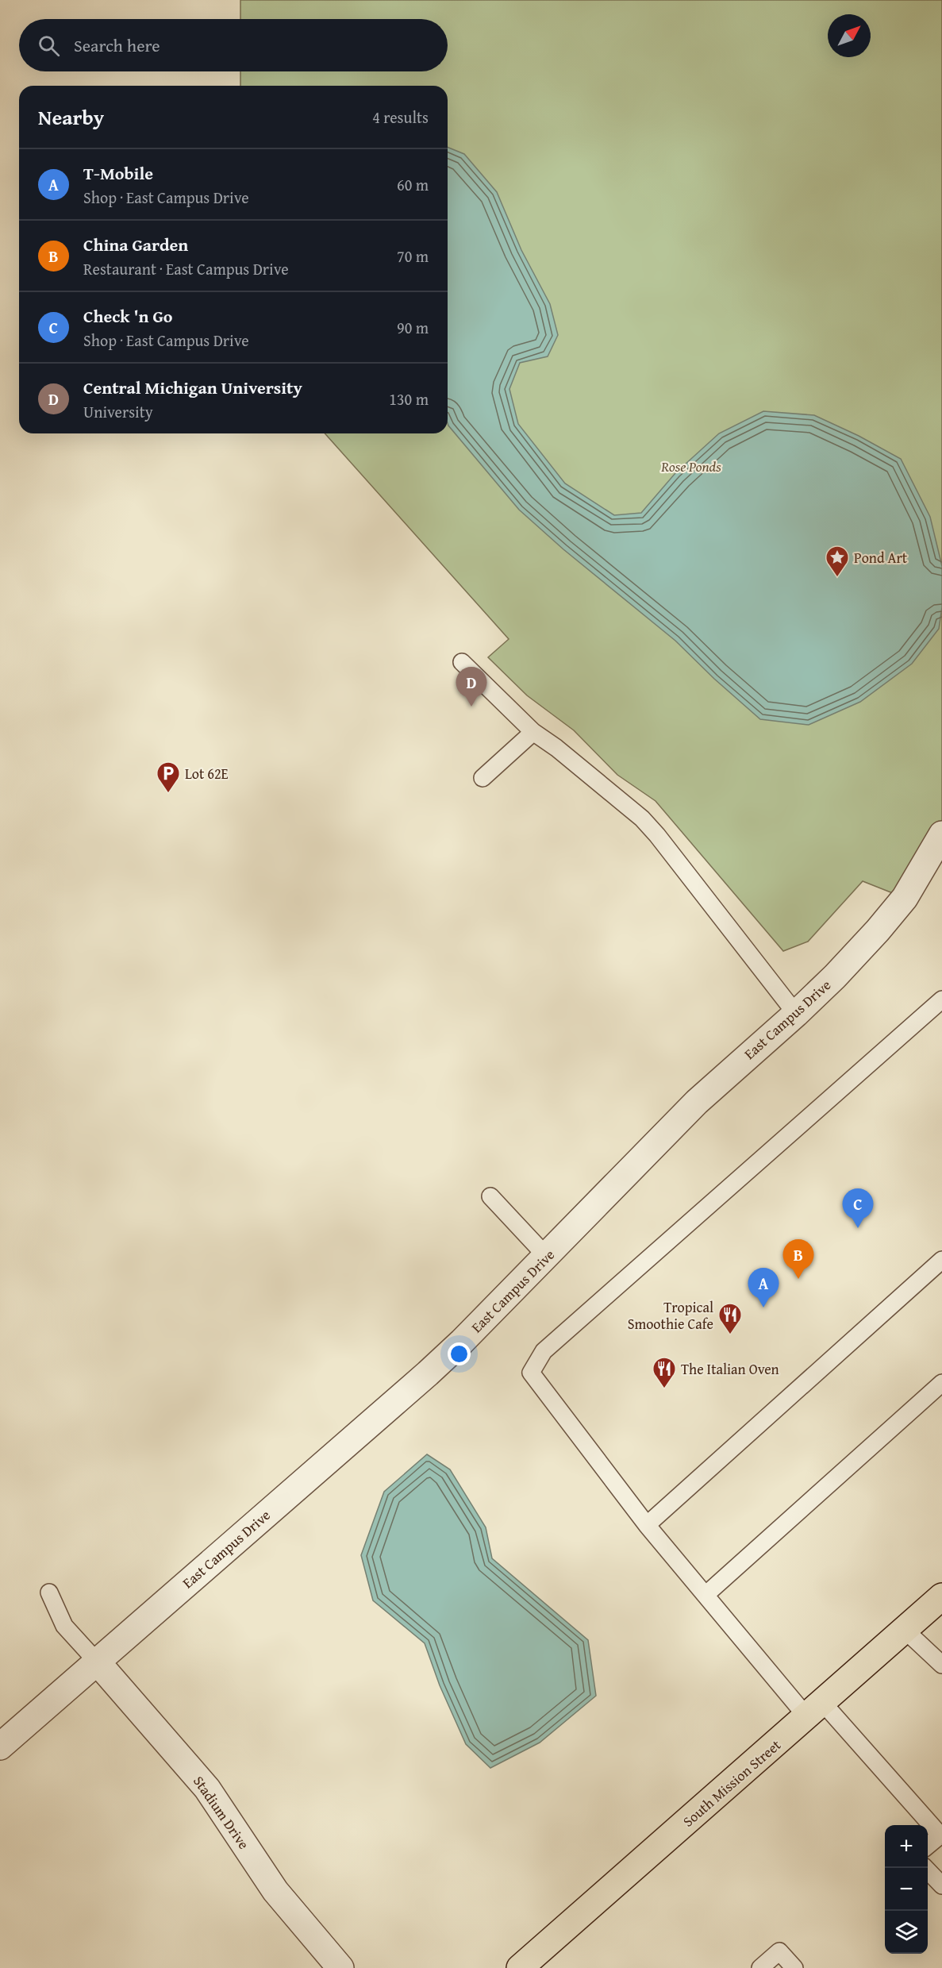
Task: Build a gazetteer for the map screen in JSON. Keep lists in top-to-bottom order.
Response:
{
  "streets": {
    "main road": ["South Mission Street"],
    "street": ["East Campus Drive", "Stadium Drive"]
  },
  "crossings": [
    ["East Campus Drive", "Stadium Drive"]
  ],
  "parks": ["Rose Ponds"],
  "places": {
    "place": ["Pond Art"],
    "parking": ["Lot 62E"],
    "restaurant": ["Tropical Smoothie Cafe", "The Italian Oven"]
  },
  "north": "top right",
  "page": {
    "search": "Search here",
    "heading": ["Nearby", "4 results"],
    "list": [
      {
        "mark": "A",
        "name": "T-Mobile",
        "note": "Shop · East Campus Drive",
        "value": "60 m"
      },
      {
        "mark": "B",
        "name": "China Garden",
        "note": "Restaurant · East Campus Drive",
        "value": "70 m"
      },
      {
        "mark": "C",
        "name": "Check 'n Go",
        "note": "Shop · East Campus Drive",
        "value": "90 m"
      },
      {
        "mark": "D",
        "name": "Central Michigan University",
        "note": "University",
        "value": "130 m"
      }
    ],
    "pins": [
      "D",
      "C",
      "B",
      "A"
    ],
    "map_buttons": ["+", "−"]
  }
}
